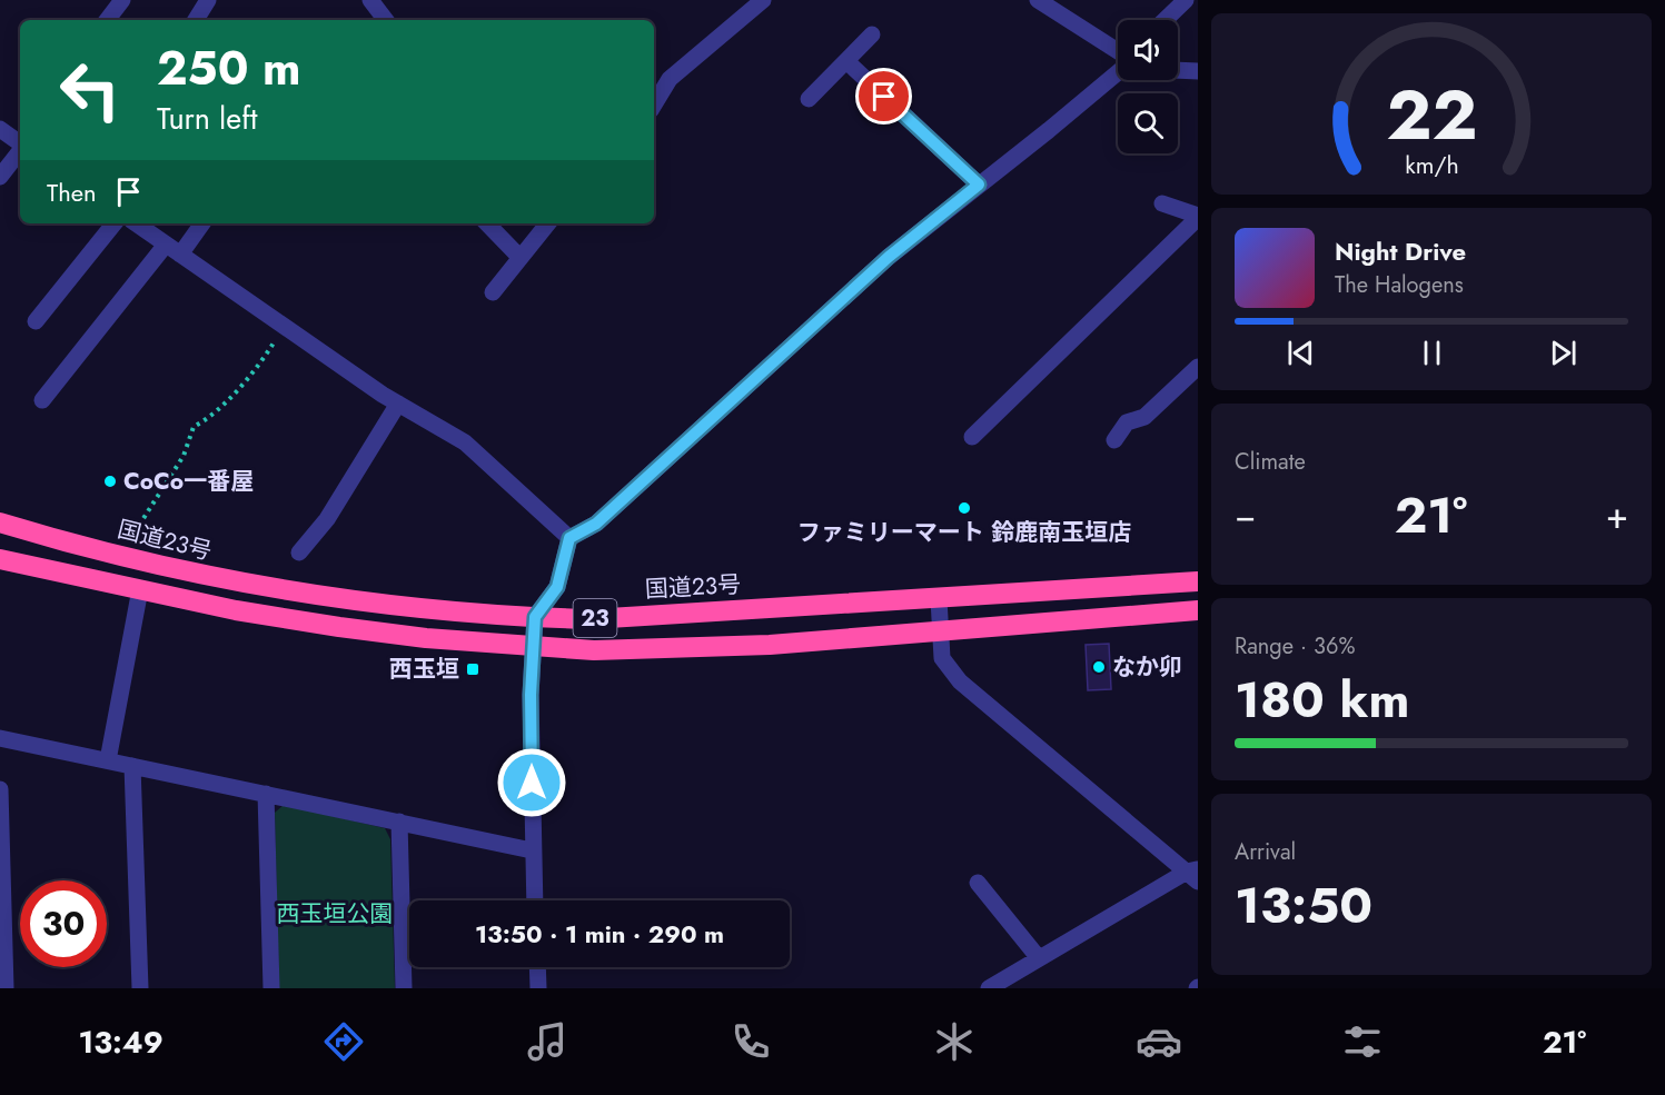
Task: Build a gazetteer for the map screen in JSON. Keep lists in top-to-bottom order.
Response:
{
  "streets": {
    "highway": ["国道23号", "23"]
  },
  "parks": ["西玉垣公園"],
  "places": {
    "other": ["CoCo一番屋", "ファミリーマート 鈴鹿南玉垣店", "なか卯"],
    "transit": ["西玉垣"]
  },
  "page": {
    "turn": ["250 m", "Turn left"],
    "then": "Then",
    "song": ["Night Drive", "The Halogens"],
    "tile": [
      "Climate",
      ["Range · 36%", "180 km"],
      ["Arrival", "13:50"]
    ],
    "heat": ["−", "21°", "+"],
    "limit": "30",
    "trip": "13:50 · 1 min · 290 m",
    "tabs": ["13:49", "21°"],
    "gauge": ["22", "km/h"]
  }
}
